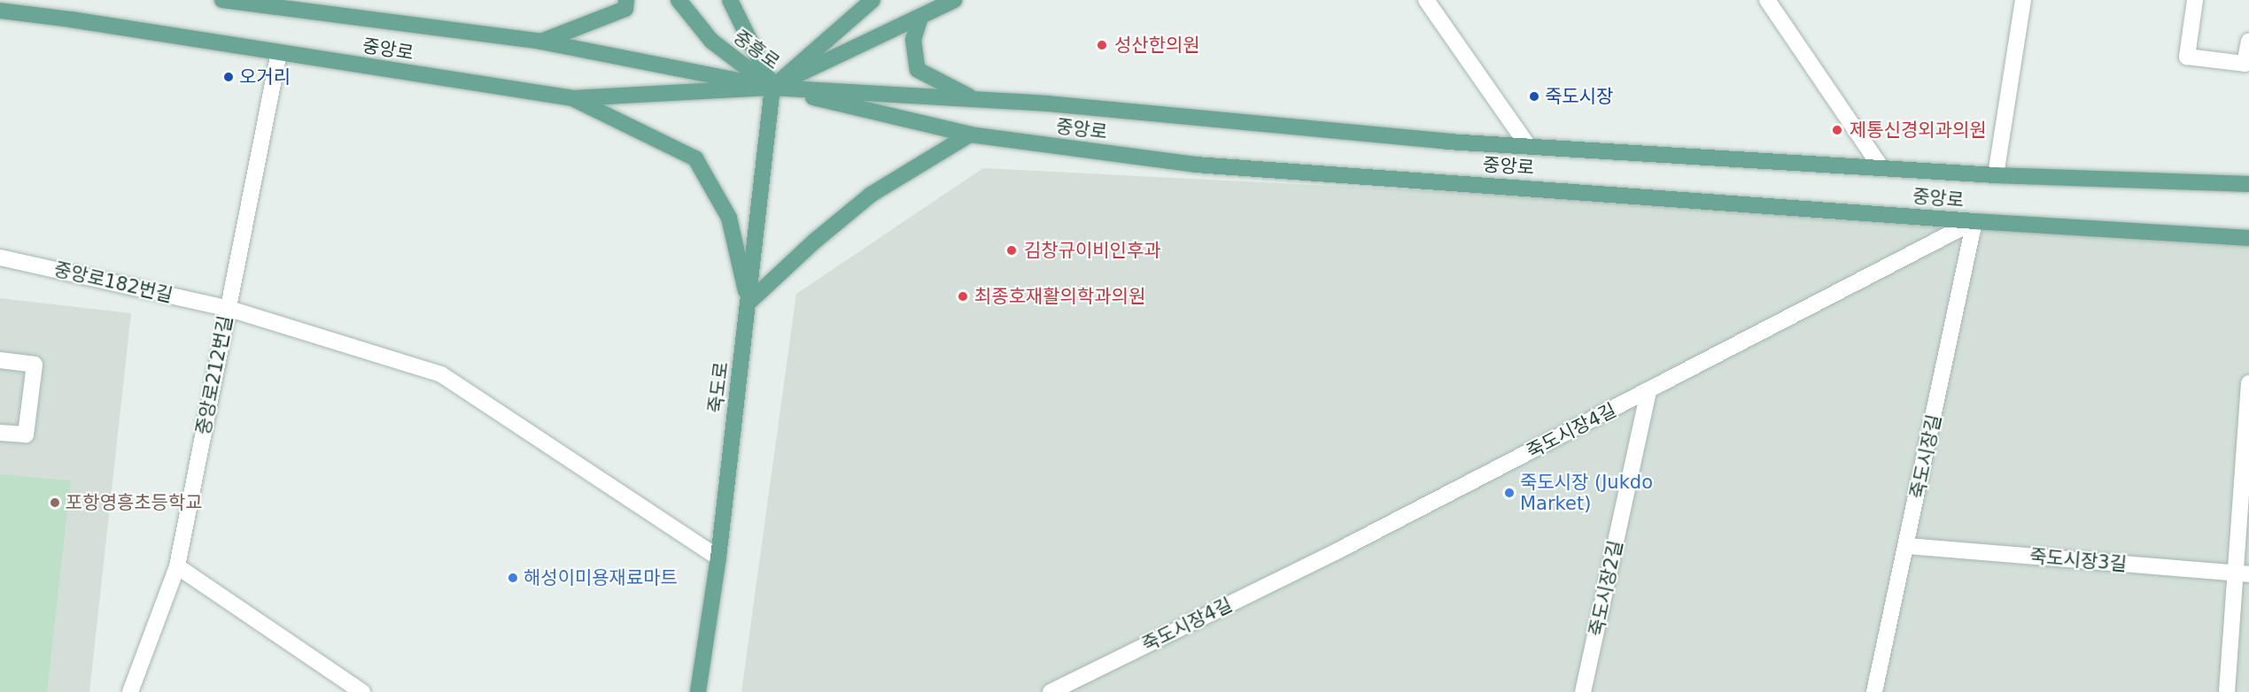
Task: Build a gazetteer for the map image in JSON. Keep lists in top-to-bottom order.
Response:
{
  "streets": {
    "main road": ["중앙로", "중흥로", "죽도로"],
    "street": [
      "중앙로182번길",
      "중앙로212번길",
      "죽도시장4길",
      "죽도시장길",
      "죽도시장3길",
      "죽도시장2길"
    ]
  },
  "crossings": [
    ["중앙로", "중흥로"],
    ["중앙로", "중앙로212번길"],
    ["중앙로", "죽도로"],
    ["중앙로", "죽도시장4길"],
    ["중앙로", "죽도시장길"],
    ["중흥로", "죽도로"],
    ["중앙로182번길", "중앙로212번길"],
    ["중앙로182번길", "죽도로"],
    ["죽도시장4길", "죽도시장길"],
    ["죽도시장4길", "죽도시장2길"],
    ["죽도시장길", "죽도시장3길"]
  ],
  "places": [
    "성산한의원",
    "오거리",
    "죽도시장",
    "제통신경외과의원",
    "김창규이비인후과",
    "최종호재활의학과의원",
    "죽도시장 (Jukdo Market)",
    "포항영흥초등학교",
    "해성이미용재료마트"
  ]
}
